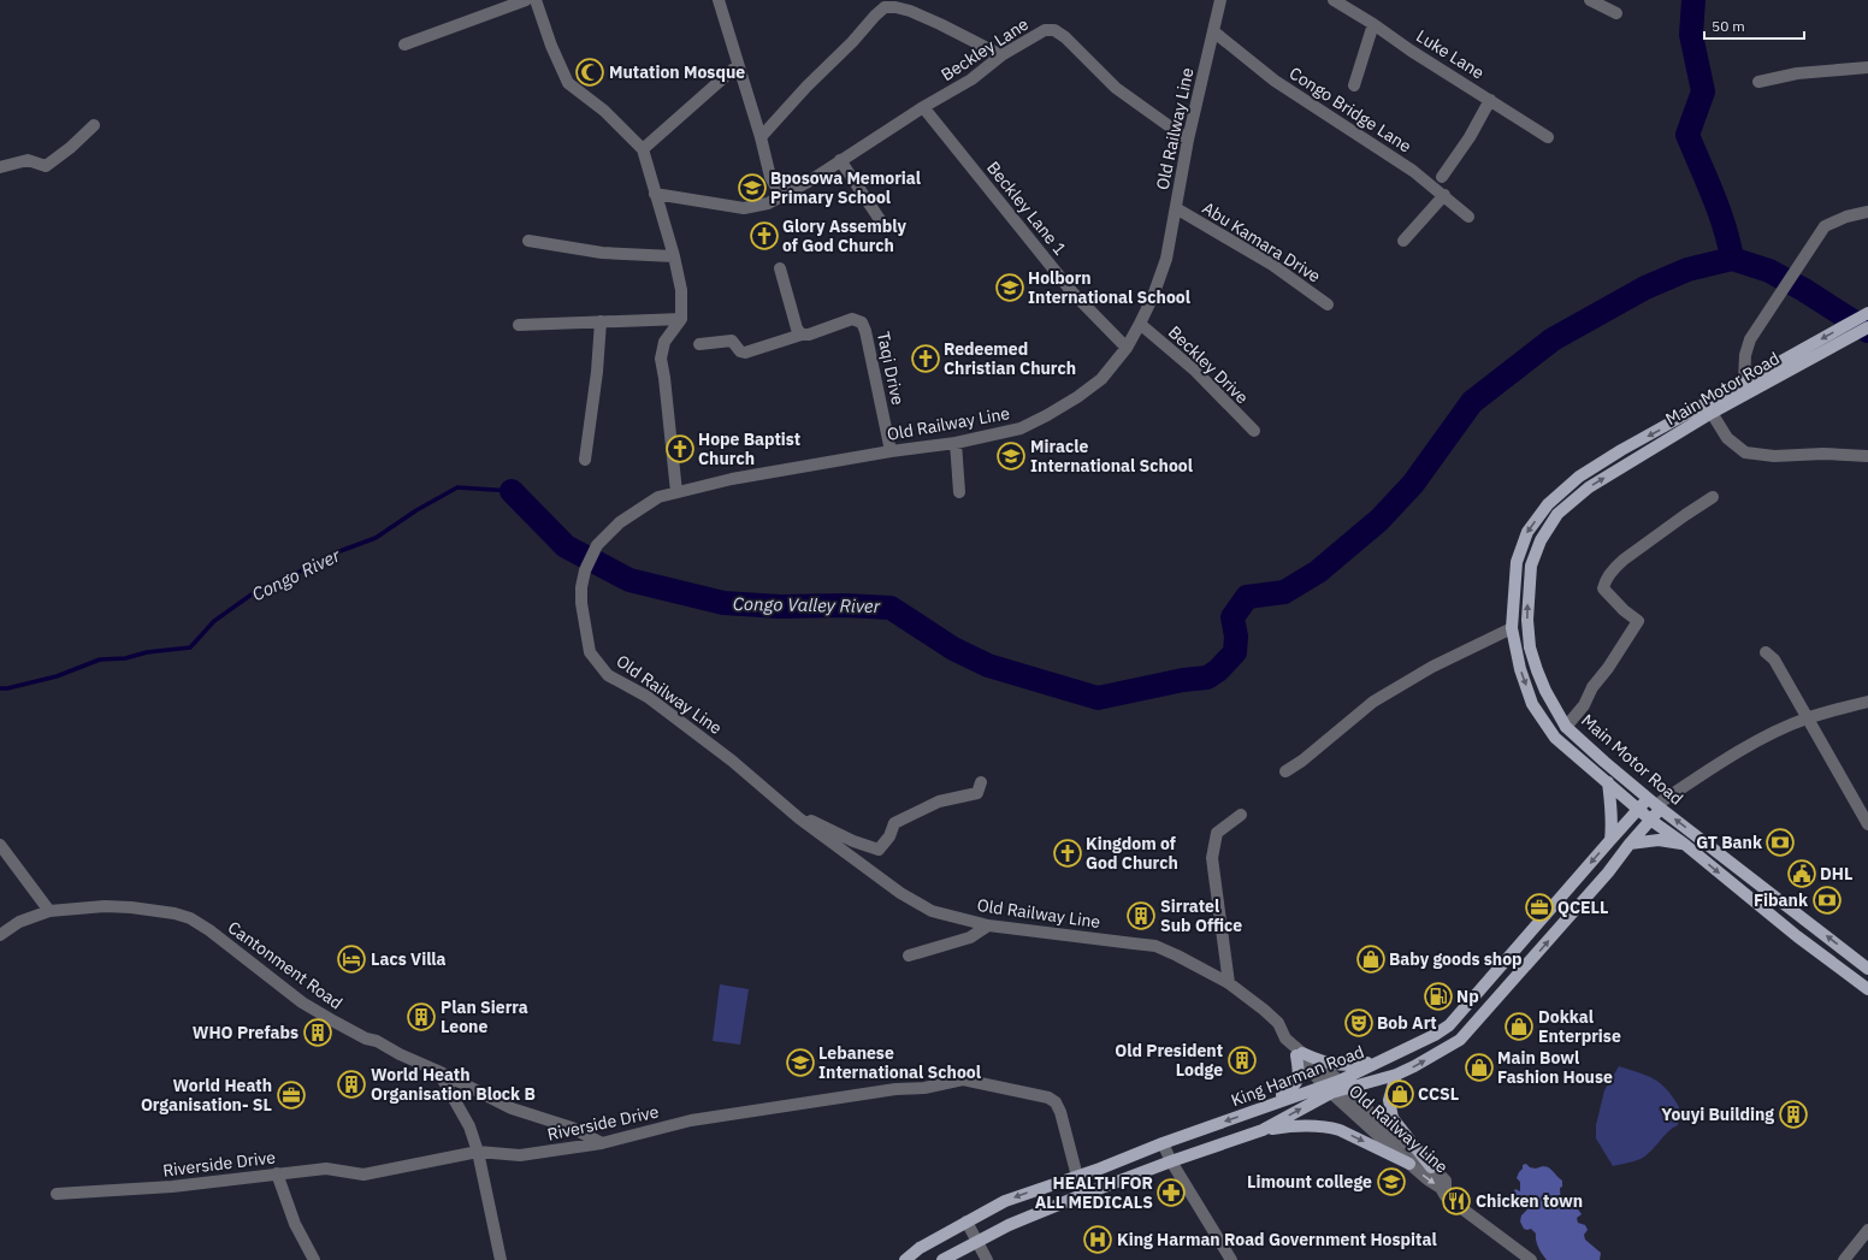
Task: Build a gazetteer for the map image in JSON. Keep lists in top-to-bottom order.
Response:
{
  "streets": {
    "main road": ["Main Motor Road", "King Harman Road"],
    "street": [
      "Beckley Lane",
      "Luke Lane",
      "Congo Bridge Lane",
      "Old Railway Line",
      "Beckley Lane 1",
      "Abu Kamara Drive",
      "Beckley Drive",
      "Taqi Drive",
      "Cantonment Road",
      "Riverside Drive"
    ]
  },
  "crossings": [
    ["Beckley Lane", "Old Railway Line"],
    ["Beckley Lane", "Beckley Lane 1"],
    ["Congo Bridge Lane", "Old Railway Line"],
    ["Old Railway Line", "Beckley Lane 1"],
    ["Old Railway Line", "Abu Kamara Drive"],
    ["Old Railway Line", "Beckley Drive"],
    ["Old Railway Line", "Taqi Drive"],
    ["Old Railway Line", "King Harman Road"],
    ["Main Motor Road", "King Harman Road"],
    ["Cantonment Road", "Riverside Drive"],
    ["King Harman Road", "Riverside Drive"]
  ],
  "water": ["Congo River", "Congo Valley River"],
  "places": {
    "mosque": ["Mutation Mosque"],
    "school or university": [
      "Bposowa Memorial Primary School",
      "Holborn International School",
      "Miracle International School",
      "Lebanese International School",
      "Limount college"
    ],
    "church": [
      "Glory Assembly of God Church",
      "Redeemed Christian Church",
      "Hope Baptist Church",
      "Kingdom of God Church"
    ],
    "bank": ["GT Bank", "Fibank"],
    "public building": ["DHL"],
    "office": ["QCELL", "World Heath Organisation- SL"],
    "building": [
      "Sirratel Sub Office",
      "Plan Sierra Leone",
      "WHO Prefabs",
      "Old President Lodge",
      "World Heath Organisation Block B",
      "Youyi Building"
    ],
    "hotel": ["Lacs Villa"],
    "shop": [
      "Baby goods shop",
      "Dokkal Enterprise",
      "Main Bowl Fashion House",
      "CCSL"
    ],
    "fuel station": ["Np"],
    "theatre": ["Bob Art"],
    "pharmacy": ["HEALTH FOR ALL MEDICALS"],
    "restaurant": ["Chicken town"],
    "hospital": ["King Harman Road Government Hospital"]
  },
  "scale_bar": "50 m"
}
